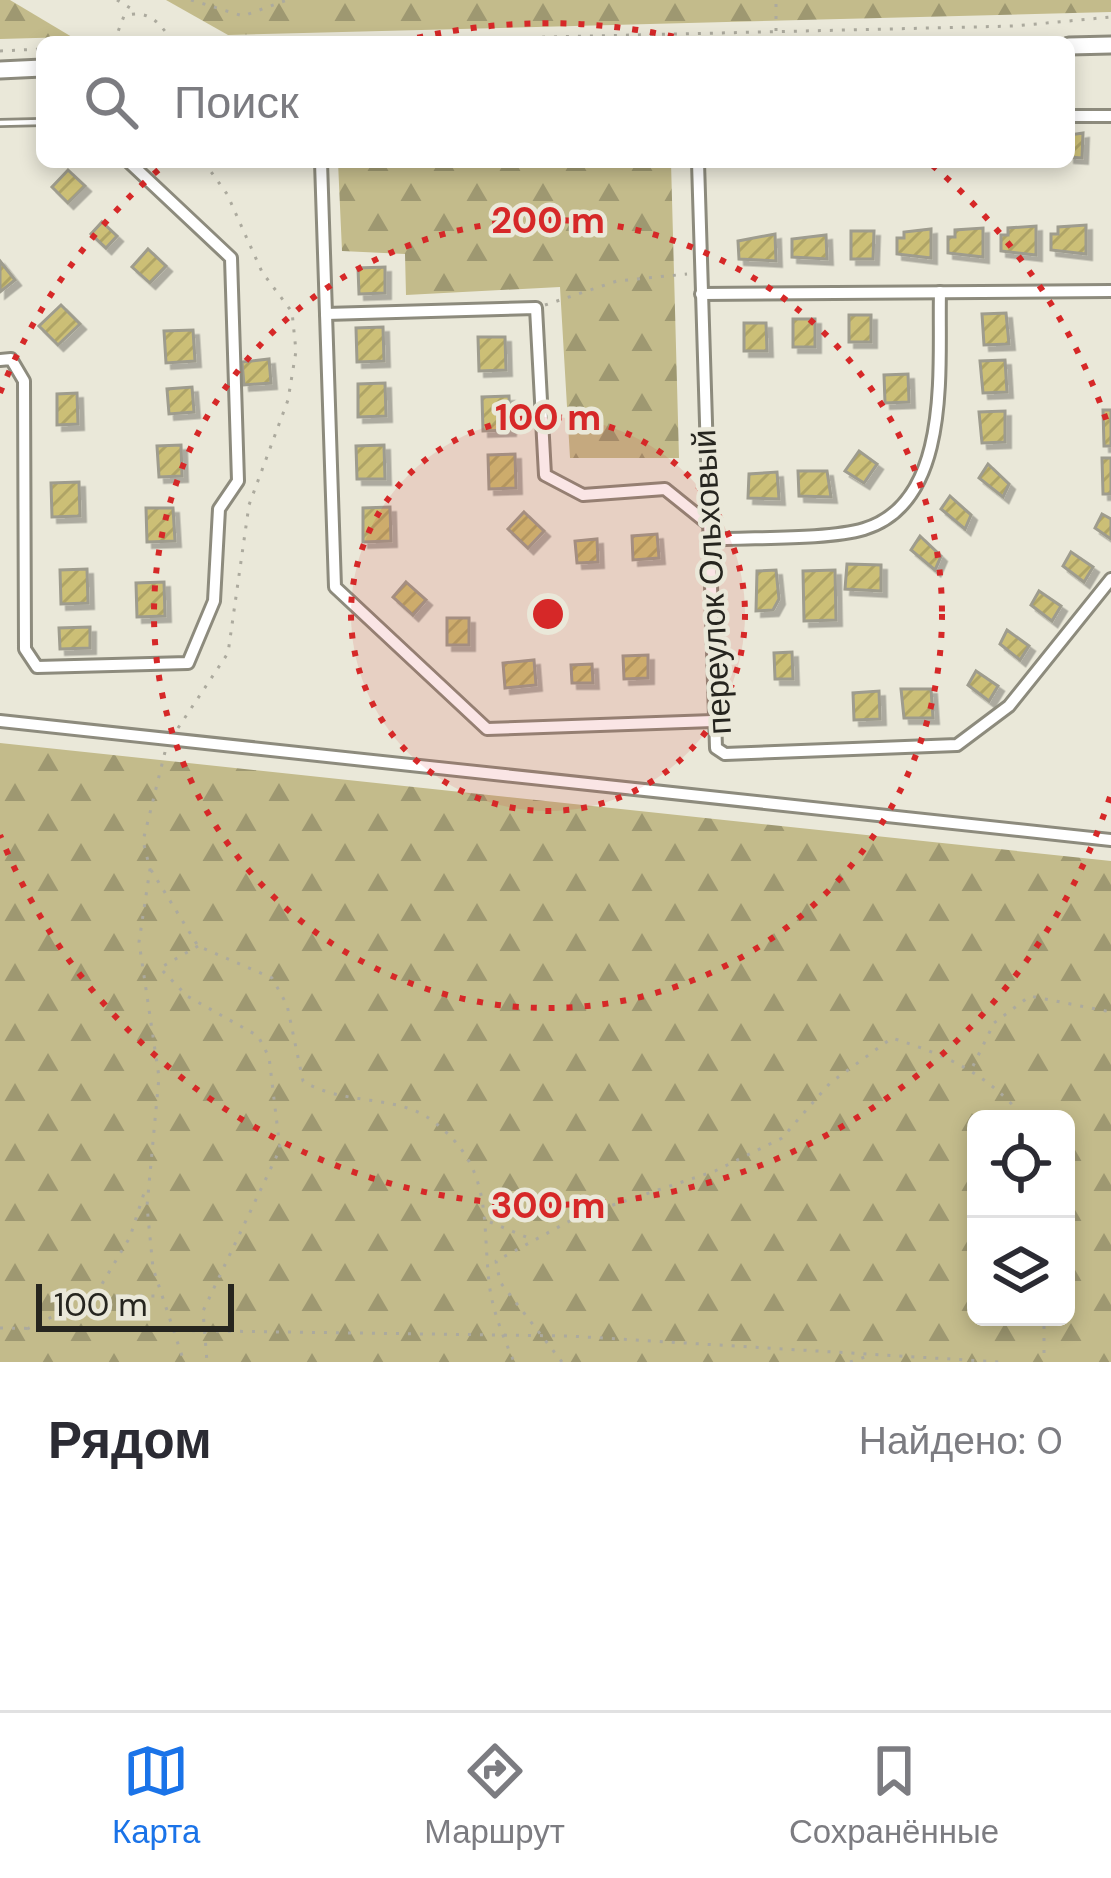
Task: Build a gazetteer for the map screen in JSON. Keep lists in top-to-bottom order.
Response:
{
  "streets": {
    "street": ["переулок Ольховый"]
  },
  "scale_bar": "100 m",
  "page": {
    "search": "Поиск",
    "scale": "100 m",
    "heading": ["Рядом", "Найдено: 0"],
    "nav": ["Карта", "Маршрут", "Сохранённые"]
  },
  "rings": ["200 m", "100 m", "300 m"]
}
